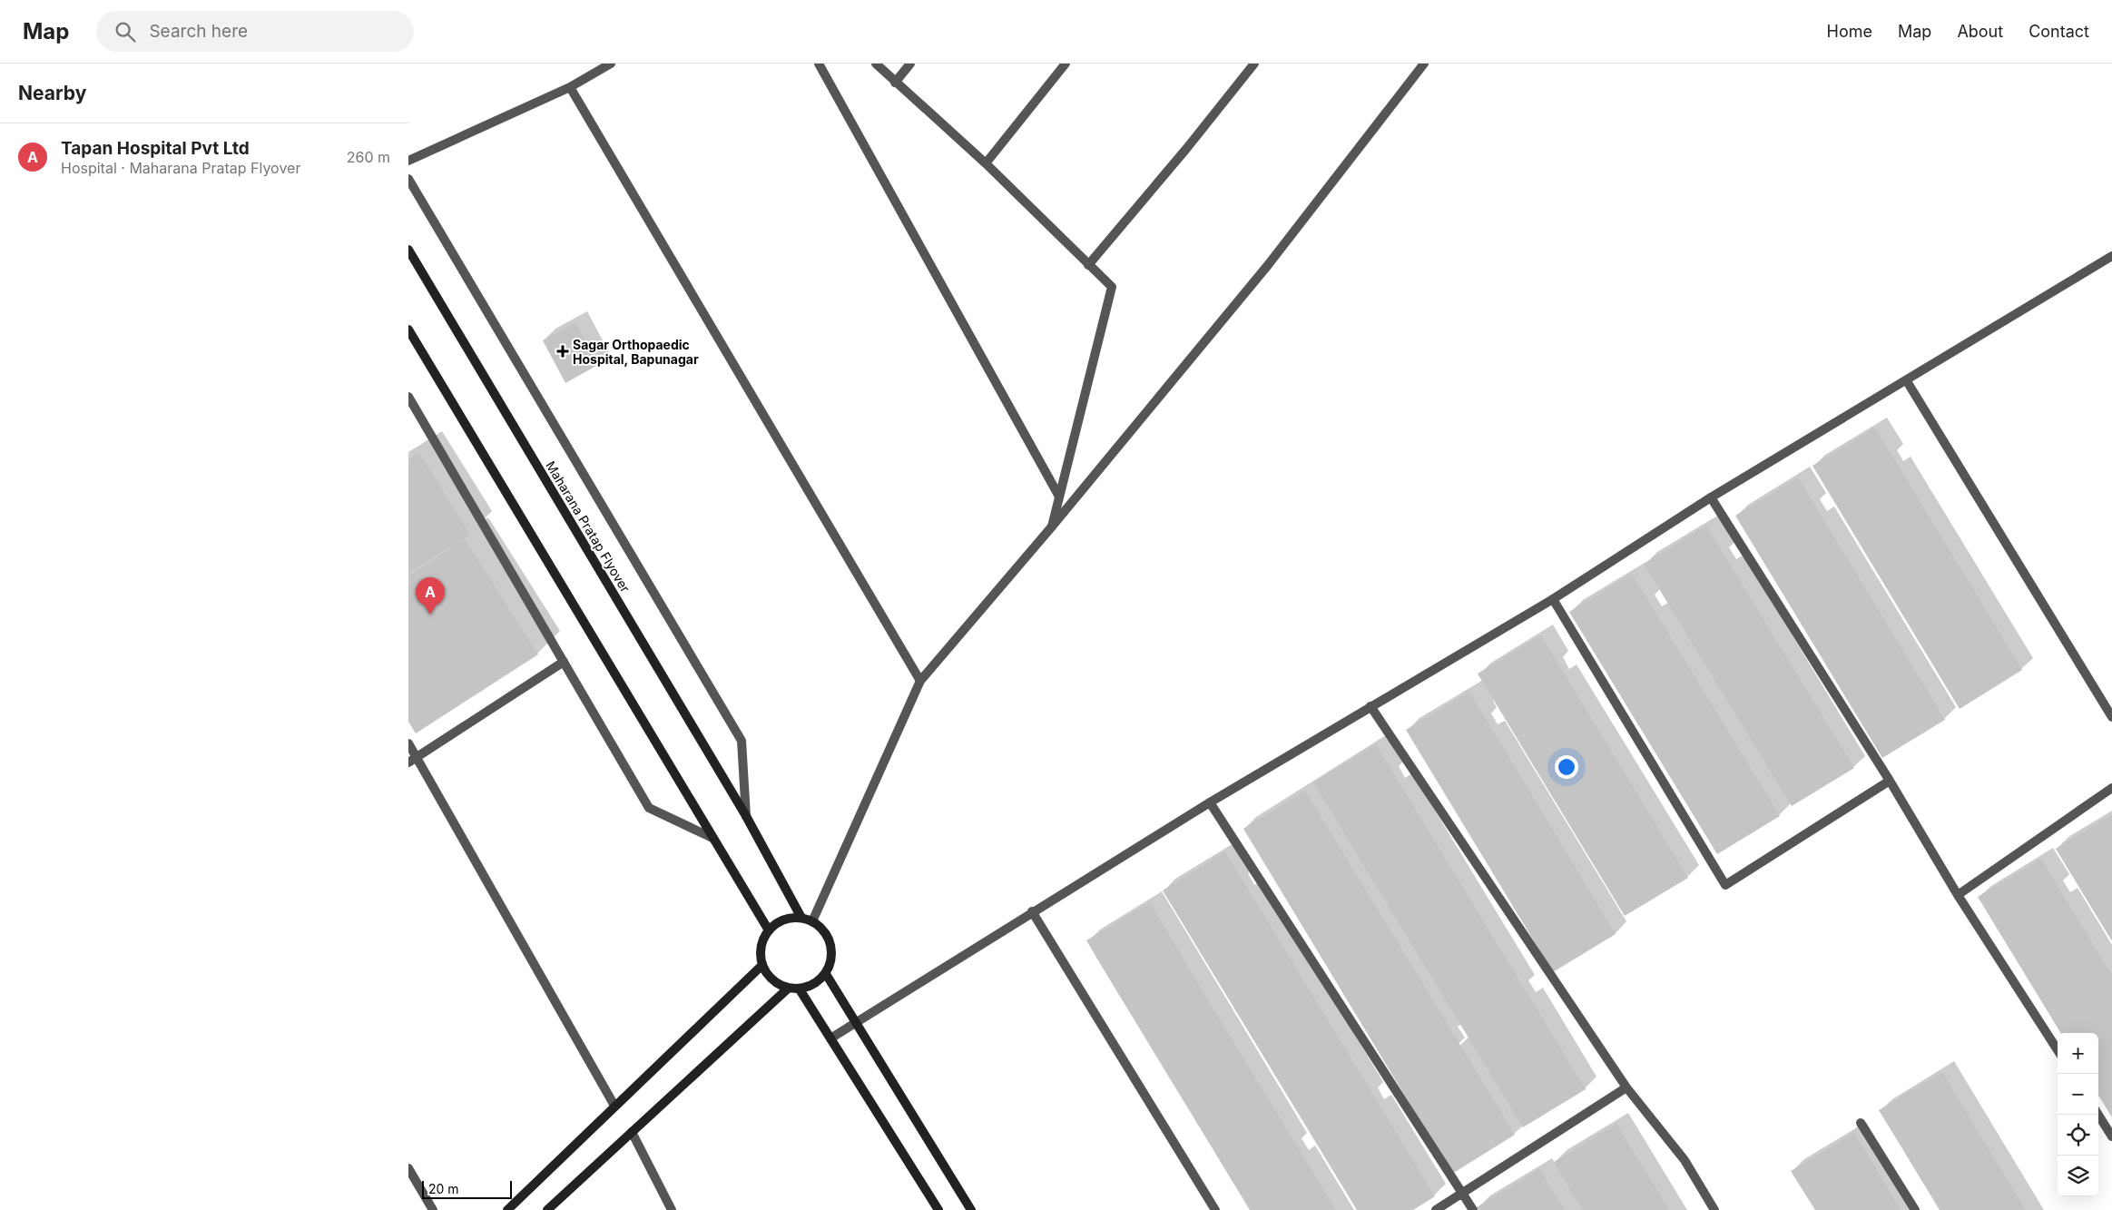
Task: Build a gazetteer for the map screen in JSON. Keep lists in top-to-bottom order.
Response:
{
  "streets": {
    "main road": ["Maharana Pratap Flyover"]
  },
  "places": {
    "health": ["Sagar Orthopaedic Hospital, Bapunagar"]
  },
  "scale_bar": "20 m",
  "page": {
    "header": "Map",
    "search": "Search here",
    "nav": [
      "Home",
      "Map",
      "About",
      "Contact"
    ],
    "heading": "Nearby",
    "list": [
      {
        "mark": "A",
        "name": "Tapan Hospital Pvt Ltd",
        "note": "Hospital · Maharana Pratap Flyover",
        "value": "260 m"
      }
    ],
    "pins": "A",
    "map_buttons": ["+", "−"],
    "scale": "20 m"
  }
}
